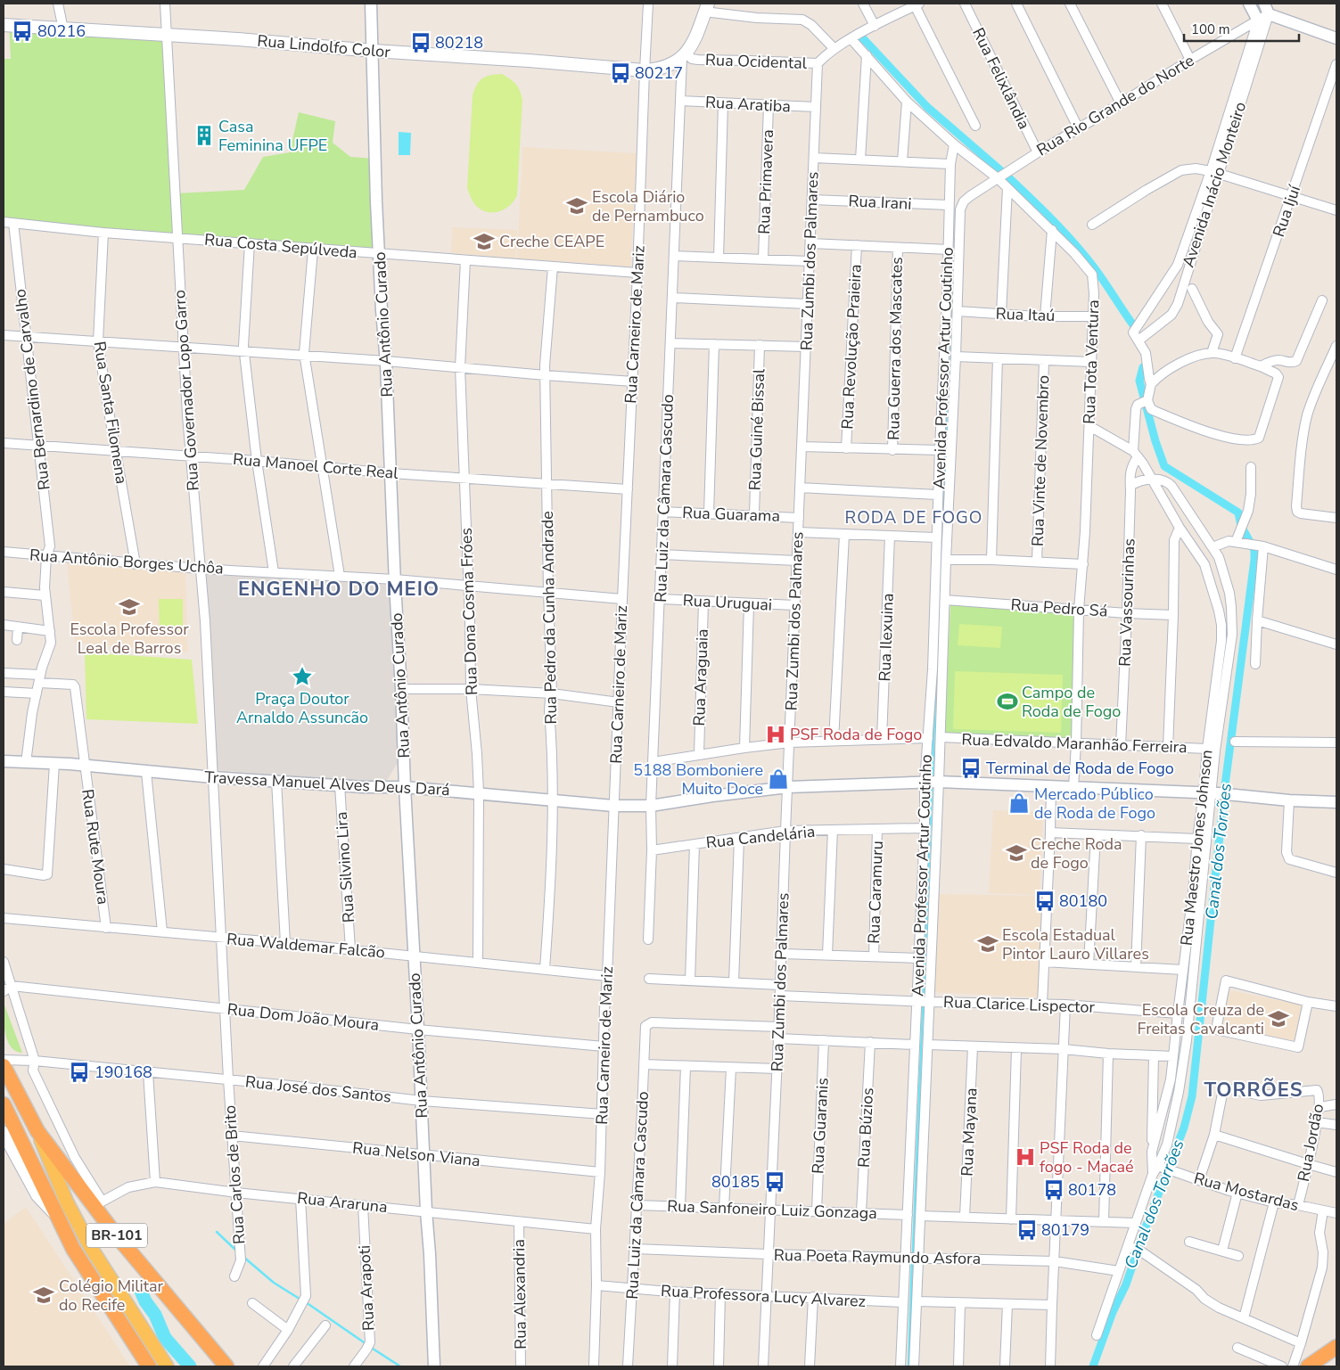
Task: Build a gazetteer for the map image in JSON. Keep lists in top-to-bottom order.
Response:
{
  "streets": {
    "highway": ["BR-101"],
    "main road": ["Rua Lindolfo Color"],
    "street": [
      "Rua Ocidental",
      "Rua Felixlândia",
      "Rua Aratiba",
      "Rua Rio Grande do Norte",
      "Rua Primavera",
      "Avenida Inácio Monteiro",
      "Rua Irani",
      "Rua Ijuí",
      "Rua Costa Sepúlveda",
      "Rua Zumbi dos Palmares",
      "Rua Itaú",
      "Rua Antônio Curado",
      "Rua Carneiro de Mariz",
      "Rua Revolução Praieira",
      "Rua Guerra dos Mascates",
      "Rua Tota Ventura",
      "Avenida Professor Artur Coutinho",
      "Rua Bernardino de Carvalho",
      "Rua Governador Lopo Garro",
      "Rua Santa Filomena",
      "Rua Guiné Bissal",
      "Rua Vinte de Novembro",
      "Rua Manoel Corte Real",
      "Rua Luiz da Câmara Cascudo",
      "Rua Guarama",
      "Rua Antônio Borges Uchôa",
      "Rua Uruguai",
      "Rua Vassourinhas",
      "Rua Pedro Sá",
      "Rua Dona Cosma Fróes",
      "Rua Pedro da Cunha Andrade",
      "Rua Ilexuina",
      "Rua Araguaia",
      "Rua Edvaldo Maranhão Ferreira",
      "Travessa Manuel Alves Deus Dará",
      "Rua Candelária",
      "Rua Rute Moura",
      "Rua Maestro Jones Johnson",
      "Rua Silvino Lira",
      "Rua Caramuru",
      "Rua Waldemar Falcão",
      "Rua Clarice Lispector",
      "Rua Dom João Moura",
      "Rua José dos Santos",
      "Rua Guaranis",
      "Rua Búzios",
      "Rua Mayana",
      "Rua Jordão",
      "Rua Nelson Viana",
      "Rua Carlos de Brito",
      "Rua Mostardas",
      "Rua Araruna",
      "Rua Sanfoneiro Luiz Gonzaga",
      "Rua Poeta Raymundo Asfora",
      "Rua Arapoti",
      "Rua Alexandria",
      "Rua Professora Lucy Alvarez"
    ]
  },
  "crossings": [
    ["Rua Lindolfo Color", "Rua Ocidental"],
    ["Rua Lindolfo Color", "Rua Antônio Curado"],
    ["Rua Lindolfo Color", "Rua Carneiro de Mariz"],
    ["Rua Lindolfo Color", "Rua Governador Lopo Garro"],
    ["Rua Lindolfo Color", "Rua Luiz da Câmara Cascudo"],
    ["Rua Ocidental", "Rua Zumbi dos Palmares"],
    ["Rua Ocidental", "Rua Tota Ventura"],
    ["Rua Ocidental", "Rua Luiz da Câmara Cascudo"],
    ["Rua Felixlândia", "Rua Rio Grande do Norte"],
    ["Rua Aratiba", "Rua Primavera"],
    ["Rua Aratiba", "Rua Zumbi dos Palmares"],
    ["Rua Aratiba", "Rua Luiz da Câmara Cascudo"],
    ["Rua Rio Grande do Norte", "Avenida Inácio Monteiro"],
    ["Rua Rio Grande do Norte", "Rua Tota Ventura"],
    ["Rua Rio Grande do Norte", "Avenida Professor Artur Coutinho"],
    ["Rua Irani", "Rua Zumbi dos Palmares"],
    ["Rua Irani", "Avenida Professor Artur Coutinho"],
    ["Rua Costa Sepúlveda", "Rua Antônio Curado"],
    ["Rua Costa Sepúlveda", "Rua Carneiro de Mariz"],
    ["Rua Costa Sepúlveda", "Rua Bernardino de Carvalho"],
    ["Rua Costa Sepúlveda", "Rua Governador Lopo Garro"],
    ["Rua Costa Sepúlveda", "Rua Santa Filomena"],
    ["Rua Costa Sepúlveda", "Rua Dona Cosma Fróes"],
    ["Rua Costa Sepúlveda", "Rua Pedro da Cunha Andrade"],
    ["Rua Zumbi dos Palmares", "Rua Luiz da Câmara Cascudo"],
    ["Rua Zumbi dos Palmares", "Rua Guarama"],
    ["Rua Zumbi dos Palmares", "Rua Uruguai"],
    ["Rua Zumbi dos Palmares", "Travessa Manuel Alves Deus Dará"],
    ["Rua Zumbi dos Palmares", "Rua Candelária"],
    ["Rua Zumbi dos Palmares", "Rua Clarice Lispector"],
    ["Rua Zumbi dos Palmares", "Rua Sanfoneiro Luiz Gonzaga"],
    ["Rua Zumbi dos Palmares", "Rua Poeta Raymundo Asfora"],
    ["Rua Zumbi dos Palmares", "Rua Professora Lucy Alvarez"],
    ["Rua Itaú", "Rua Tota Ventura"],
    ["Rua Itaú", "Avenida Professor Artur Coutinho"],
    ["Rua Antônio Curado", "Rua Manoel Corte Real"],
    ["Rua Antônio Curado", "Rua Antônio Borges Uchôa"],
    ["Rua Antônio Curado", "Travessa Manuel Alves Deus Dará"],
    ["Rua Antônio Curado", "Rua Waldemar Falcão"],
    ["Rua Antônio Curado", "Rua Dom João Moura"],
    ["Rua Antônio Curado", "Rua José dos Santos"],
    ["Rua Antônio Curado", "Rua Nelson Viana"],
    ["Rua Antônio Curado", "Rua Araruna"],
    ["Rua Carneiro de Mariz", "Rua Manoel Corte Real"],
    ["Rua Carneiro de Mariz", "Rua Antônio Borges Uchôa"],
    ["Rua Carneiro de Mariz", "Travessa Manuel Alves Deus Dará"],
    ["Rua Carneiro de Mariz", "Rua Waldemar Falcão"],
    ["Rua Carneiro de Mariz", "Rua Dom João Moura"],
    ["Rua Carneiro de Mariz", "Rua José dos Santos"],
    ["Rua Carneiro de Mariz", "Rua Nelson Viana"],
    ["Rua Carneiro de Mariz", "Rua Araruna"],
    ["Rua Carneiro de Mariz", "Rua Professora Lucy Alvarez"],
    ["Rua Tota Ventura", "Avenida Professor Artur Coutinho"],
    ["Rua Tota Ventura", "Rua Pedro Sá"],
    ["Rua Tota Ventura", "Rua Edvaldo Maranhão Ferreira"],
    ["Rua Tota Ventura", "Travessa Manuel Alves Deus Dará"],
    ["Avenida Professor Artur Coutinho", "Rua Pedro Sá"],
    ["Avenida Professor Artur Coutinho", "Rua Edvaldo Maranhão Ferreira"],
    ["Avenida Professor Artur Coutinho", "Travessa Manuel Alves Deus Dará"],
    ["Avenida Professor Artur Coutinho", "Rua Candelária"],
    ["Avenida Professor Artur Coutinho", "Rua Clarice Lispector"],
    ["Avenida Professor Artur Coutinho", "Rua Sanfoneiro Luiz Gonzaga"],
    ["Avenida Professor Artur Coutinho", "Rua Poeta Raymundo Asfora"],
    ["Avenida Professor Artur Coutinho", "Rua Professora Lucy Alvarez"],
    ["Rua Bernardino de Carvalho", "Rua Manoel Corte Real"],
    ["Rua Bernardino de Carvalho", "Rua Antônio Borges Uchôa"],
    ["Rua Bernardino de Carvalho", "Travessa Manuel Alves Deus Dará"],
    ["Rua Bernardino de Carvalho", "Rua Rute Moura"],
    ["Rua Governador Lopo Garro", "Rua Manoel Corte Real"],
    ["Rua Governador Lopo Garro", "Rua Antônio Borges Uchôa"],
    ["Rua Governador Lopo Garro", "Travessa Manuel Alves Deus Dará"],
    ["Rua Governador Lopo Garro", "Rua Carlos de Brito"],
    ["Rua Santa Filomena", "Rua Manoel Corte Real"],
    ["Rua Santa Filomena", "Rua Antônio Borges Uchôa"],
    ["Rua Guiné Bissal", "Rua Guarama"],
    ["Rua Manoel Corte Real", "Rua Dona Cosma Fróes"],
    ["Rua Manoel Corte Real", "Rua Pedro da Cunha Andrade"],
    ["Rua Luiz da Câmara Cascudo", "Rua Guarama"],
    ["Rua Luiz da Câmara Cascudo", "Rua Uruguai"],
    ["Rua Luiz da Câmara Cascudo", "Travessa Manuel Alves Deus Dará"],
    ["Rua Luiz da Câmara Cascudo", "Rua Candelária"],
    ["Rua Luiz da Câmara Cascudo", "Rua Sanfoneiro Luiz Gonzaga"],
    ["Rua Luiz da Câmara Cascudo", "Rua Poeta Raymundo Asfora"],
    ["Rua Luiz da Câmara Cascudo", "Rua Professora Lucy Alvarez"],
    ["Rua Antônio Borges Uchôa", "Rua Dona Cosma Fróes"],
    ["Rua Antônio Borges Uchôa", "Rua Pedro da Cunha Andrade"],
    ["Rua Uruguai", "Rua Araguaia"],
    ["Rua Vassourinhas", "Rua Pedro Sá"],
    ["Rua Vassourinhas", "Rua Edvaldo Maranhão Ferreira"],
    ["Rua Vassourinhas", "Rua Maestro Jones Johnson"],
    ["Rua Dona Cosma Fróes", "Travessa Manuel Alves Deus Dará"],
    ["Rua Dona Cosma Fróes", "Rua Waldemar Falcão"],
    ["Rua Pedro da Cunha Andrade", "Travessa Manuel Alves Deus Dará"],
    ["Rua Pedro da Cunha Andrade", "Rua Waldemar Falcão"],
    ["Rua Edvaldo Maranhão Ferreira", "Rua Maestro Jones Johnson"],
    ["Travessa Manuel Alves Deus Dará", "Rua Rute Moura"],
    ["Travessa Manuel Alves Deus Dará", "Rua Maestro Jones Johnson"],
    ["Travessa Manuel Alves Deus Dará", "Rua Silvino Lira"],
    ["Travessa Manuel Alves Deus Dará", "Rua Carlos de Brito"],
    ["Rua Candelária", "Rua Caramuru"],
    ["Rua Rute Moura", "Rua Waldemar Falcão"],
    ["Rua Maestro Jones Johnson", "Rua Clarice Lispector"],
    ["Rua Maestro Jones Johnson", "Rua Mostardas"],
    ["Rua Maestro Jones Johnson", "Rua Poeta Raymundo Asfora"],
    ["Rua Silvino Lira", "Rua Waldemar Falcão"],
    ["Rua Waldemar Falcão", "Rua Carlos de Brito"],
    ["Rua Dom João Moura", "Rua Carlos de Brito"],
    ["Rua José dos Santos", "Rua Carlos de Brito"],
    ["Rua Guaranis", "Rua Sanfoneiro Luiz Gonzaga"],
    ["Rua Búzios", "Rua Sanfoneiro Luiz Gonzaga"],
    ["Rua Jordão", "Rua Mostardas"],
    ["Rua Nelson Viana", "Rua Carlos de Brito"],
    ["Rua Carlos de Brito", "Rua Araruna"],
    ["Rua Araruna", "BR-101"],
    ["Rua Araruna", "Rua Arapoti"],
    ["Rua Araruna", "Rua Alexandria"]
  ],
  "districts": ["RODA DE FOGO", "ENGENHO DO MEIO", "TORRÕES"],
  "water": ["Canal dos Torrões"],
  "places": {
    "bus stop": [
      "80216",
      "80218",
      "80217",
      "Terminal de Roda de Fogo",
      "80180",
      "190168",
      "80185",
      "80178",
      "80179"
    ],
    "building": ["Casa Feminina UFPE"],
    "school or university": [
      "Escola Diário de Pernambuco",
      "Creche CEAPE",
      "Escola Professor Leal de Barros",
      "Creche Roda de Fogo",
      "Escola Estadual Pintor Lauro Villares",
      "Escola Creuza de Freitas Cavalcanti",
      "Colégio Militar do Recife"
    ],
    "place": ["Praça Doutor Arnaldo Assuncão"],
    "sports": ["Campo de Roda de Fogo"],
    "hospital": ["PSF Roda de Fogo", "PSF Roda de fogo - Macaé"],
    "shop": ["5188 Bomboniere Muito Doce", "Mercado Público de Roda de Fogo"]
  },
  "scale_bar": "100 m"
}
